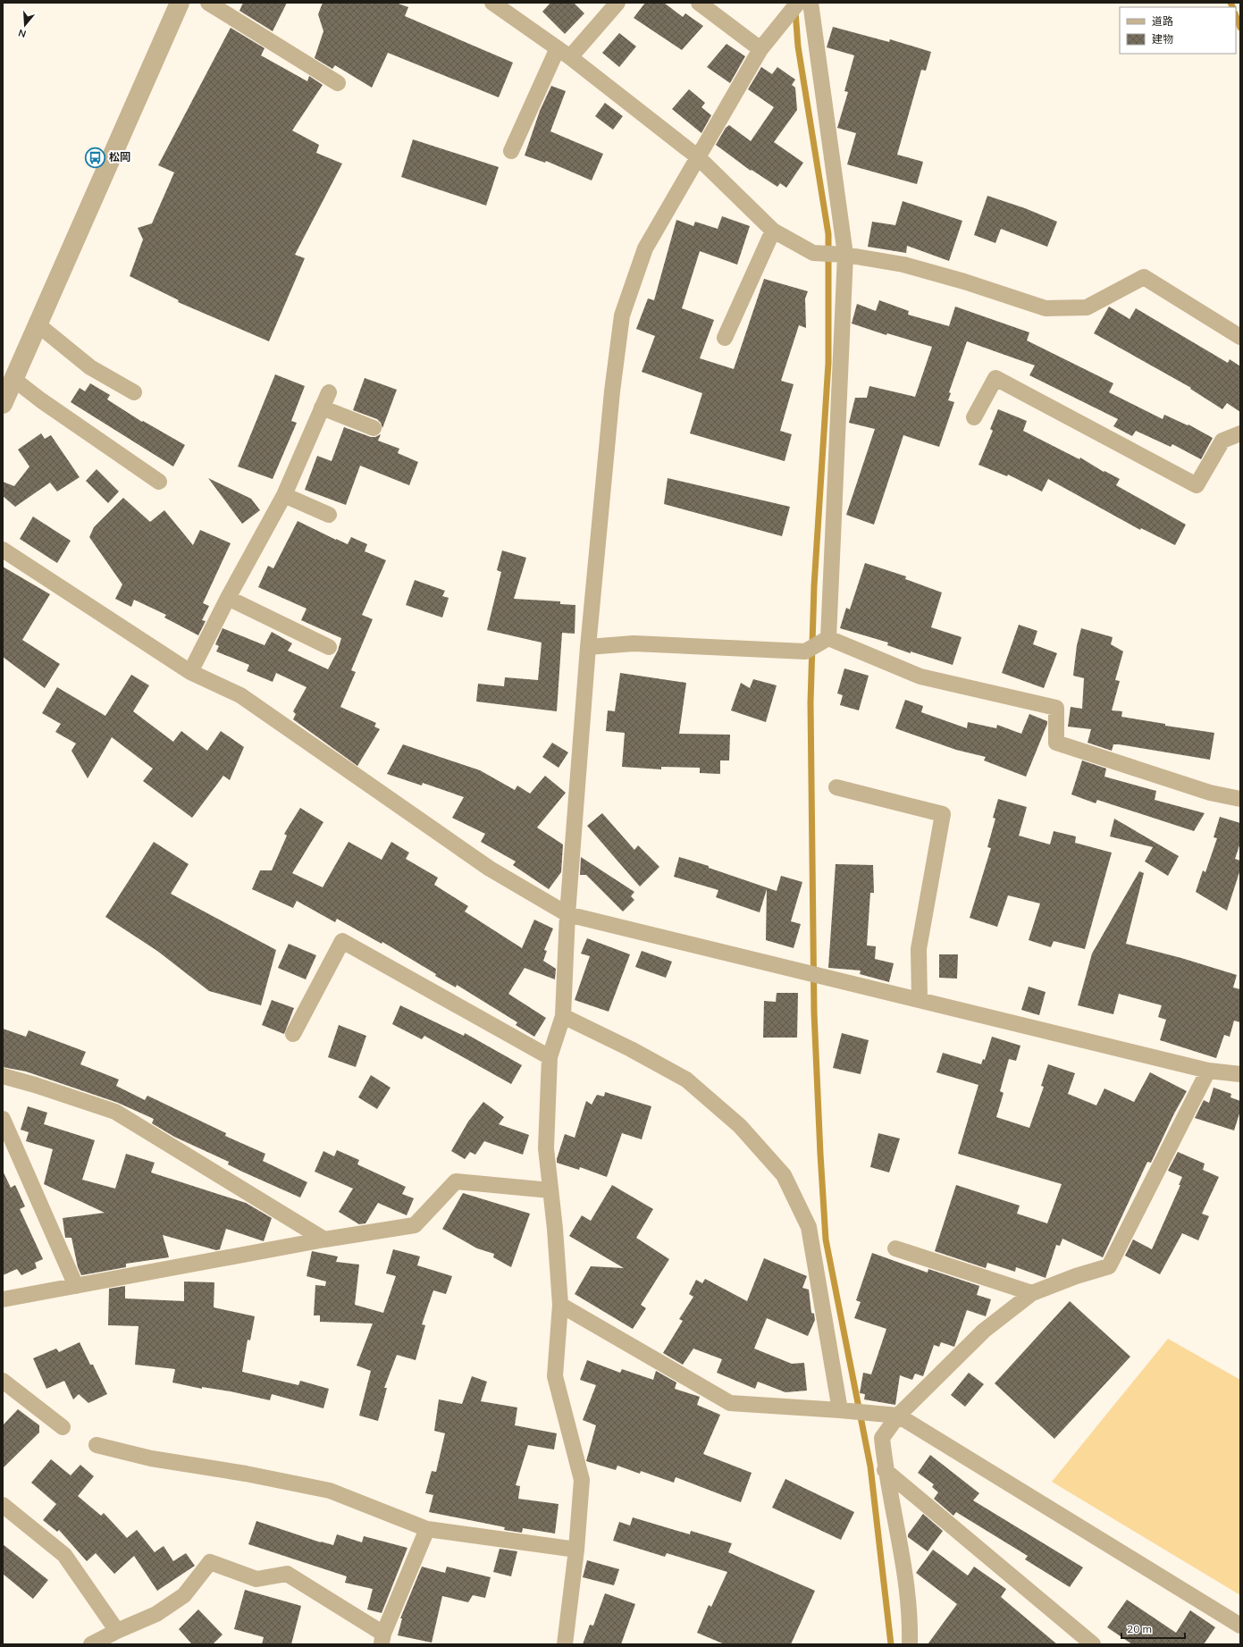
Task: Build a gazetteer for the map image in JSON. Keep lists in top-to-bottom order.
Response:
{
  "places": {
    "bus stop": ["松岡"]
  },
  "legend": ["道路", "建物"],
  "scale_bar": "20 m",
  "north": "bottom"
}
